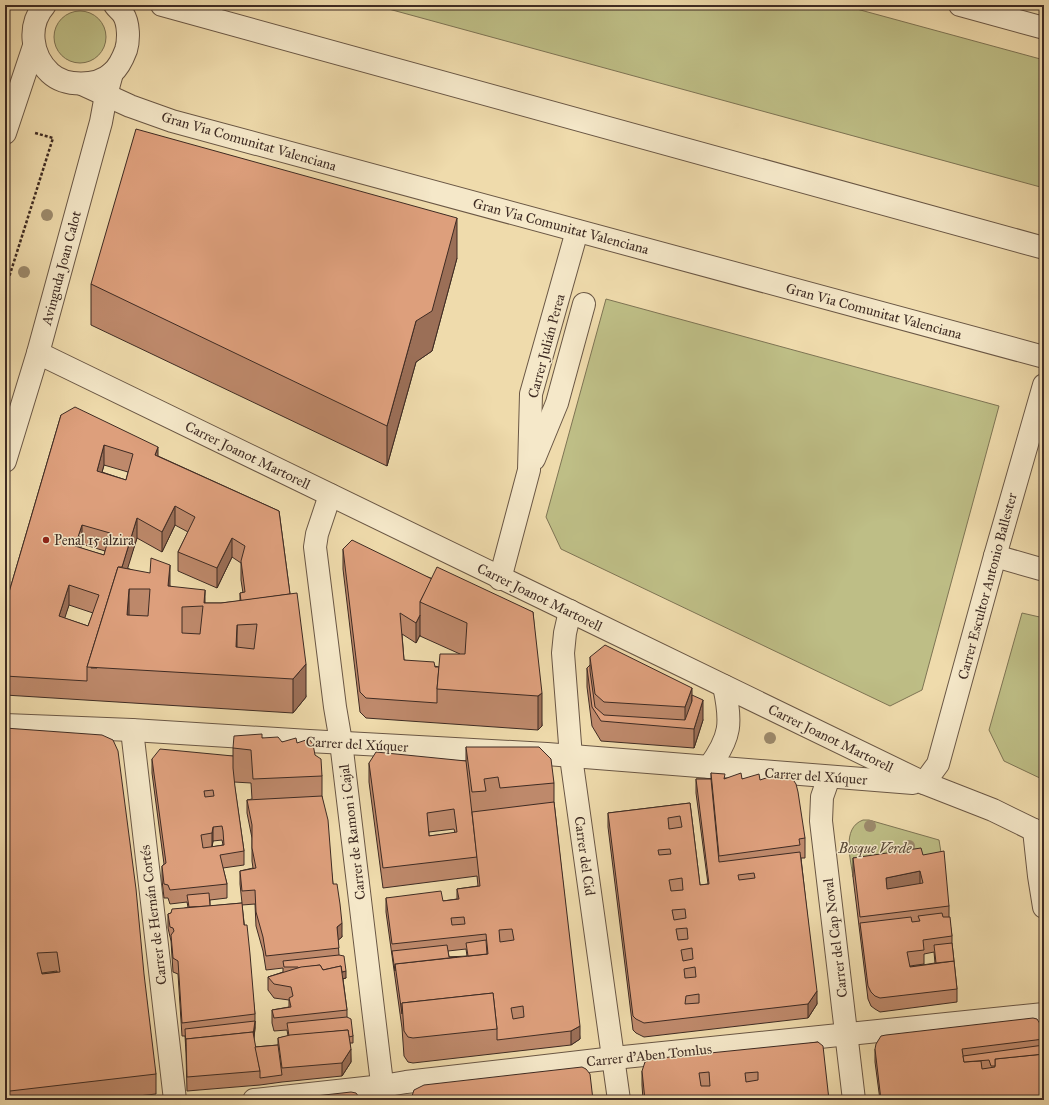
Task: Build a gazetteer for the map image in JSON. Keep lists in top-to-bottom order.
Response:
{
  "streets": {
    "street": [
      "Gran Via Comunitat Valenciana",
      "Avinguda Joan Calot",
      "Carrer Julián Perea",
      "Carrer Joanot Martorell",
      "Carrer Escultor Antonio Ballester",
      "Carrer del Xúquer",
      "Carrer de Ramon i Cajal",
      "Carrer del Cid",
      "Carrer de Hernán Cortés",
      "Carrer del Cap Noval",
      "Carrer d'Aben Tomlus"
    ]
  },
  "crossings": [
    ["Gran Via Comunitat Valenciana", "Avinguda Joan Calot"],
    ["Gran Via Comunitat Valenciana", "Carrer Julián Perea"],
    ["Avinguda Joan Calot", "Carrer Joanot Martorell"],
    ["Carrer Julián Perea", "Carrer Joanot Martorell"],
    ["Carrer Joanot Martorell", "Carrer Escultor Antonio Ballester"],
    ["Carrer Joanot Martorell", "Carrer del Xúquer"],
    ["Carrer Joanot Martorell", "Carrer de Ramon i Cajal"],
    ["Carrer Joanot Martorell", "Carrer del Cid"],
    ["Carrer Escultor Antonio Ballester", "Carrer del Xúquer"],
    ["Carrer del Xúquer", "Carrer de Ramon i Cajal"],
    ["Carrer del Xúquer", "Carrer del Cid"],
    ["Carrer del Xúquer", "Carrer de Hernán Cortés"],
    ["Carrer del Xúquer", "Carrer del Cap Noval"],
    ["Carrer de Ramon i Cajal", "Carrer d'Aben Tomlus"],
    ["Carrer del Cid", "Carrer d'Aben Tomlus"],
    ["Carrer del Cap Noval", "Carrer d'Aben Tomlus"]
  ],
  "parks": ["Bosque Verde"],
  "places": ["Penal 15 alzira"]
}
